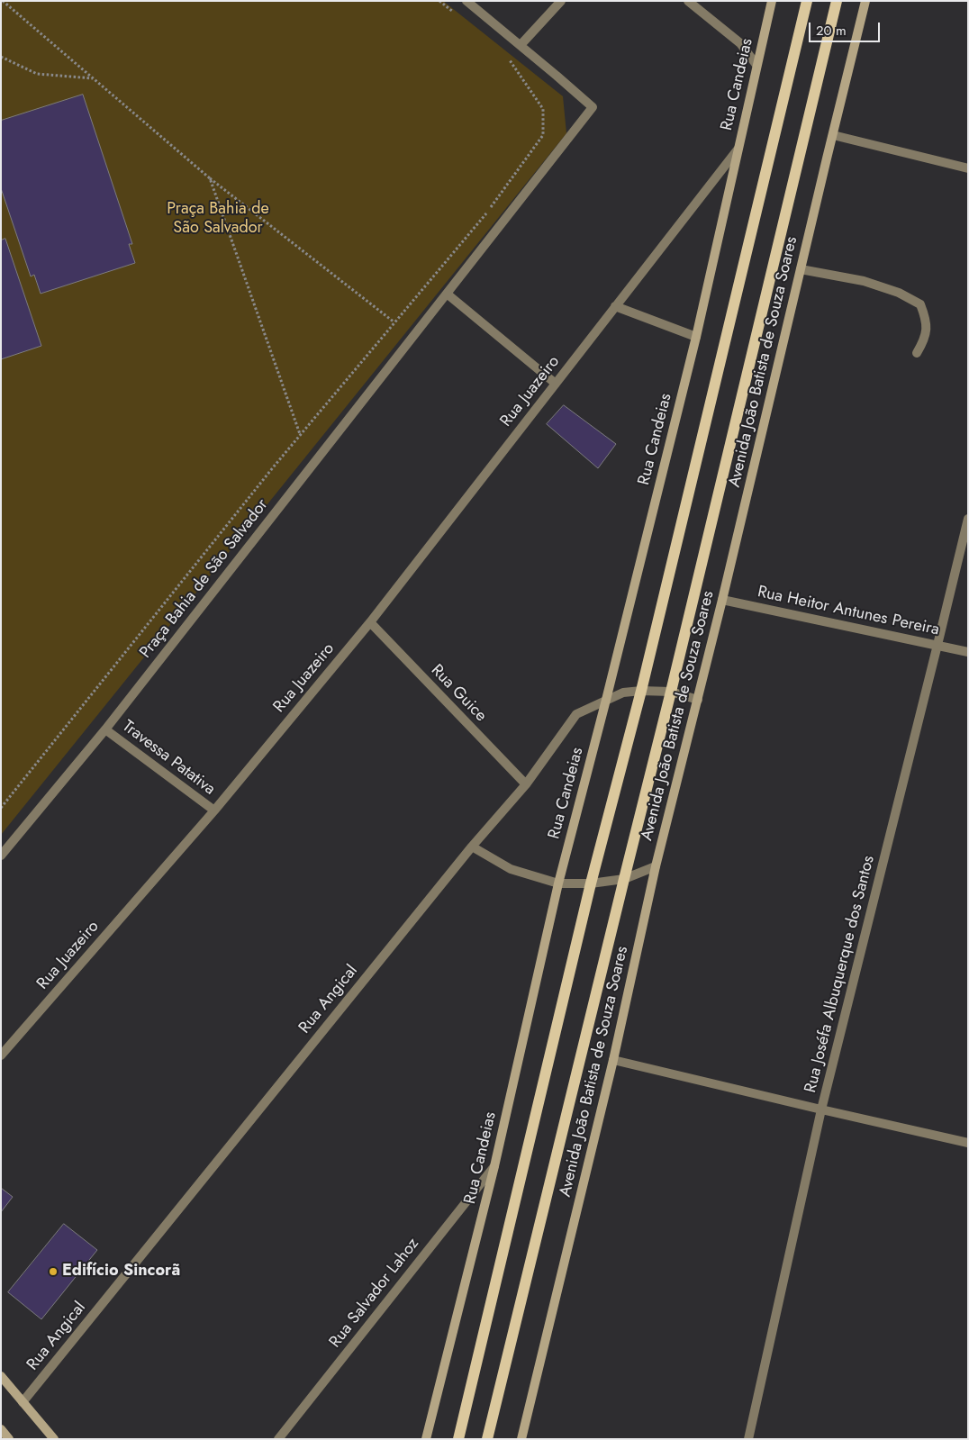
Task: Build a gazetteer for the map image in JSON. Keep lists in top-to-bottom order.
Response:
{
  "streets": {
    "main road": ["Rua Candeias", "Avenida João Batista de Souza Soares"],
    "street": [
      "Rua Juazeiro",
      "Praça Bahia de São Salvador",
      "Rua Heitor Antunes Pereira",
      "Rua Guice",
      "Travessa Patativa",
      "Rua Joséfa Albuquerque dos Santos",
      "Rua Angical",
      "Rua Salvador Lahoz"
    ]
  },
  "crossings": [
    ["Rua Candeias", "Rua Juazeiro"],
    ["Rua Candeias", "Rua Angical"],
    ["Rua Candeias", "Rua Salvador Lahoz"],
    ["Avenida João Batista de Souza Soares", "Rua Heitor Antunes Pereira"],
    ["Avenida João Batista de Souza Soares", "Rua Angical"],
    ["Rua Juazeiro", "Rua Guice"],
    ["Rua Juazeiro", "Travessa Patativa"],
    ["Praça Bahia de São Salvador", "Travessa Patativa"],
    ["Rua Heitor Antunes Pereira", "Rua Joséfa Albuquerque dos Santos"],
    ["Rua Guice", "Rua Angical"]
  ],
  "parks": ["Praça Bahia de São Salvador"],
  "places": ["Edifício Sincorã"],
  "scale_bar": "20 m"
}
